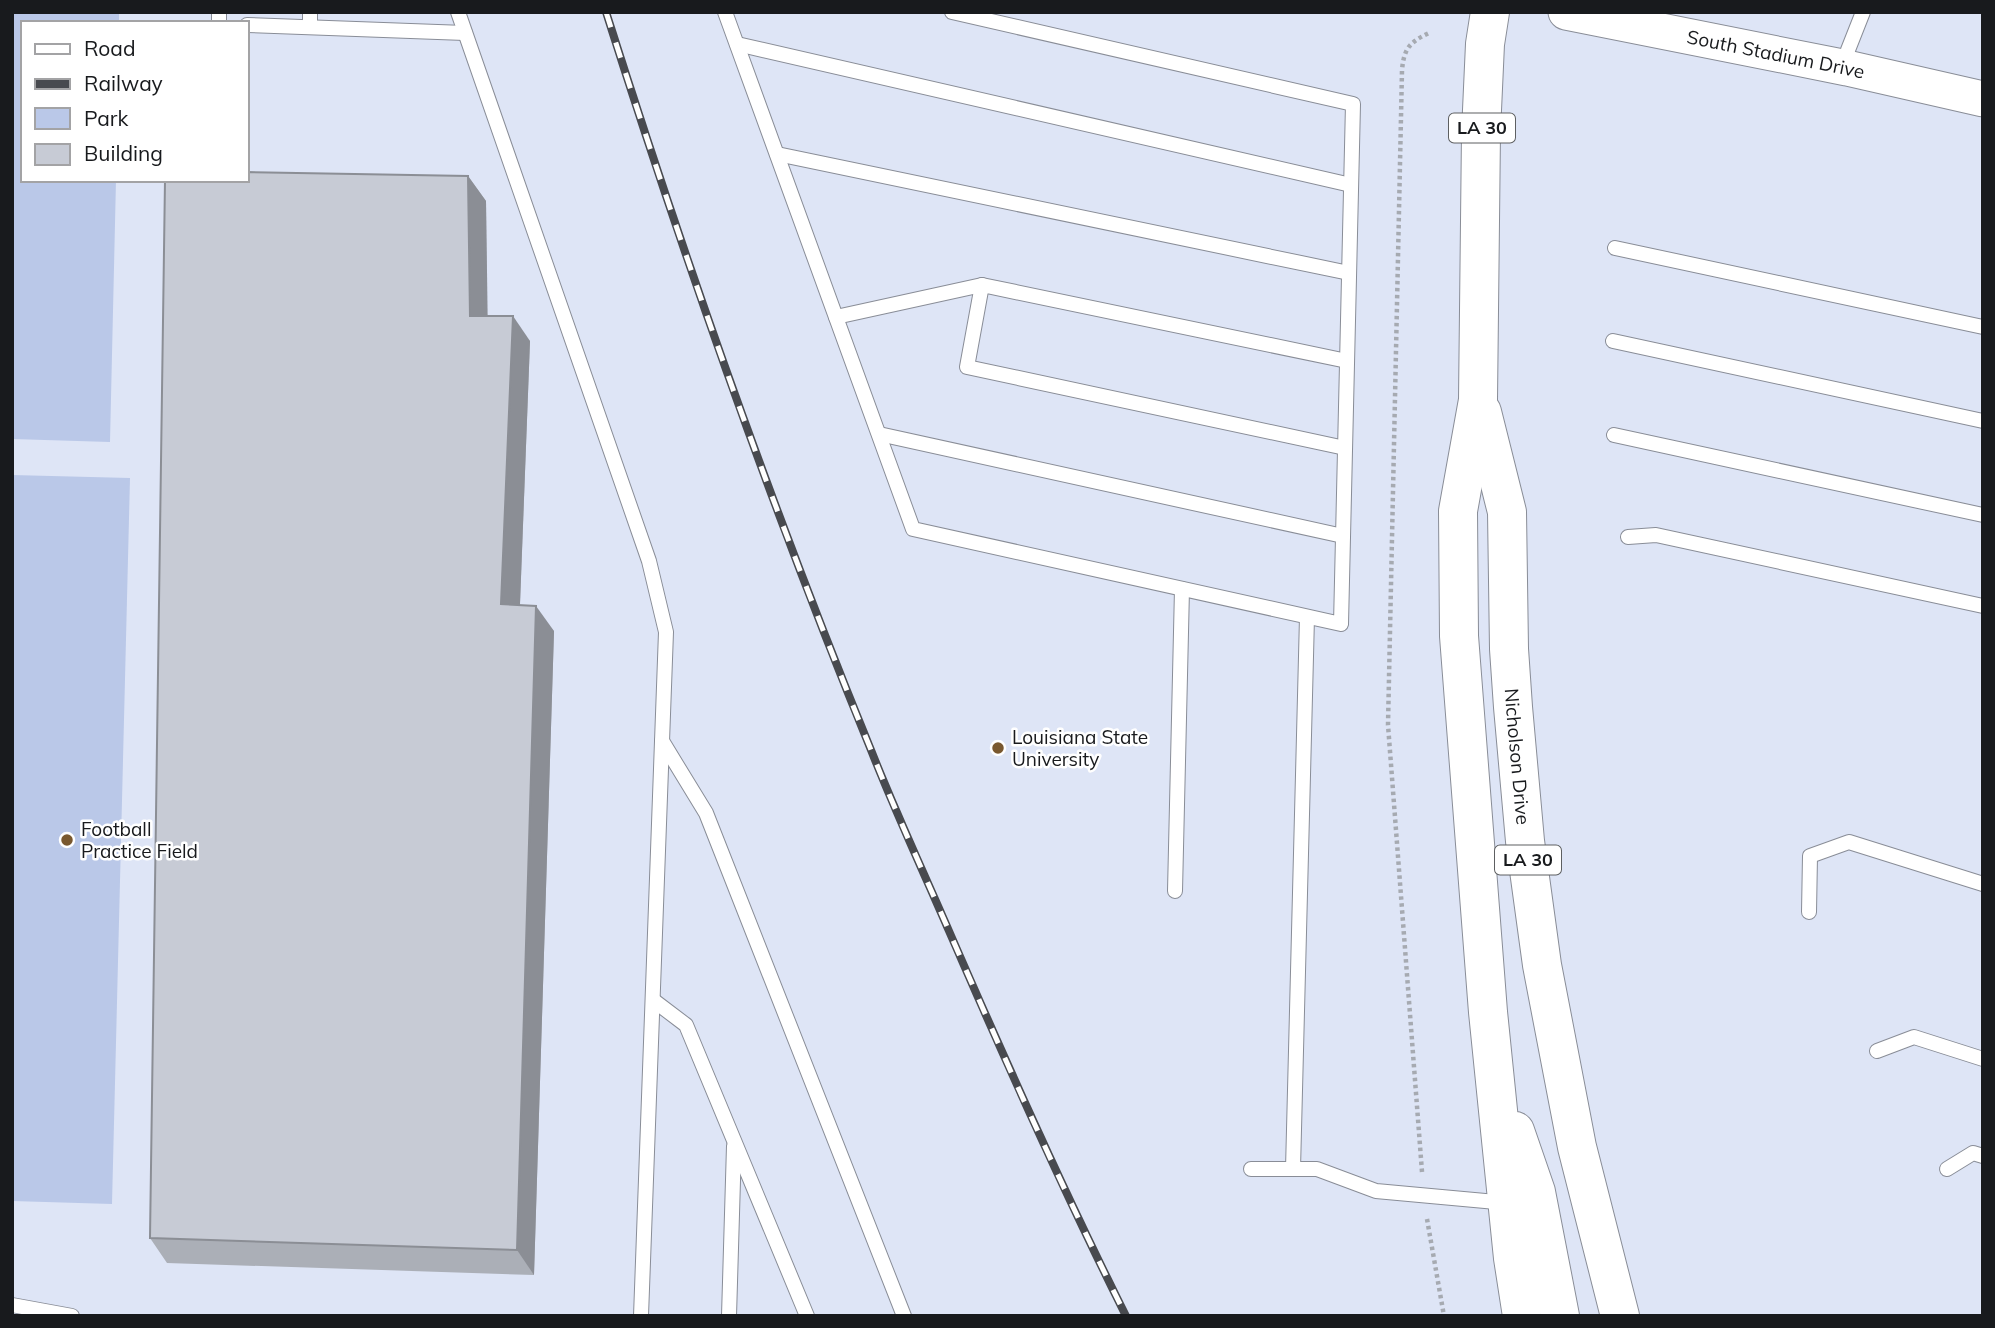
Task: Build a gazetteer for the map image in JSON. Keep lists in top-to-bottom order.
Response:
{
  "streets": {
    "main road": ["LA 30", "Nicholson Drive"],
    "street": ["South Stadium Drive"]
  },
  "places": ["Louisiana State University", "Football Practice Field"],
  "legend": [
    "Road",
    "Railway",
    "Park",
    "Building"
  ]
}
